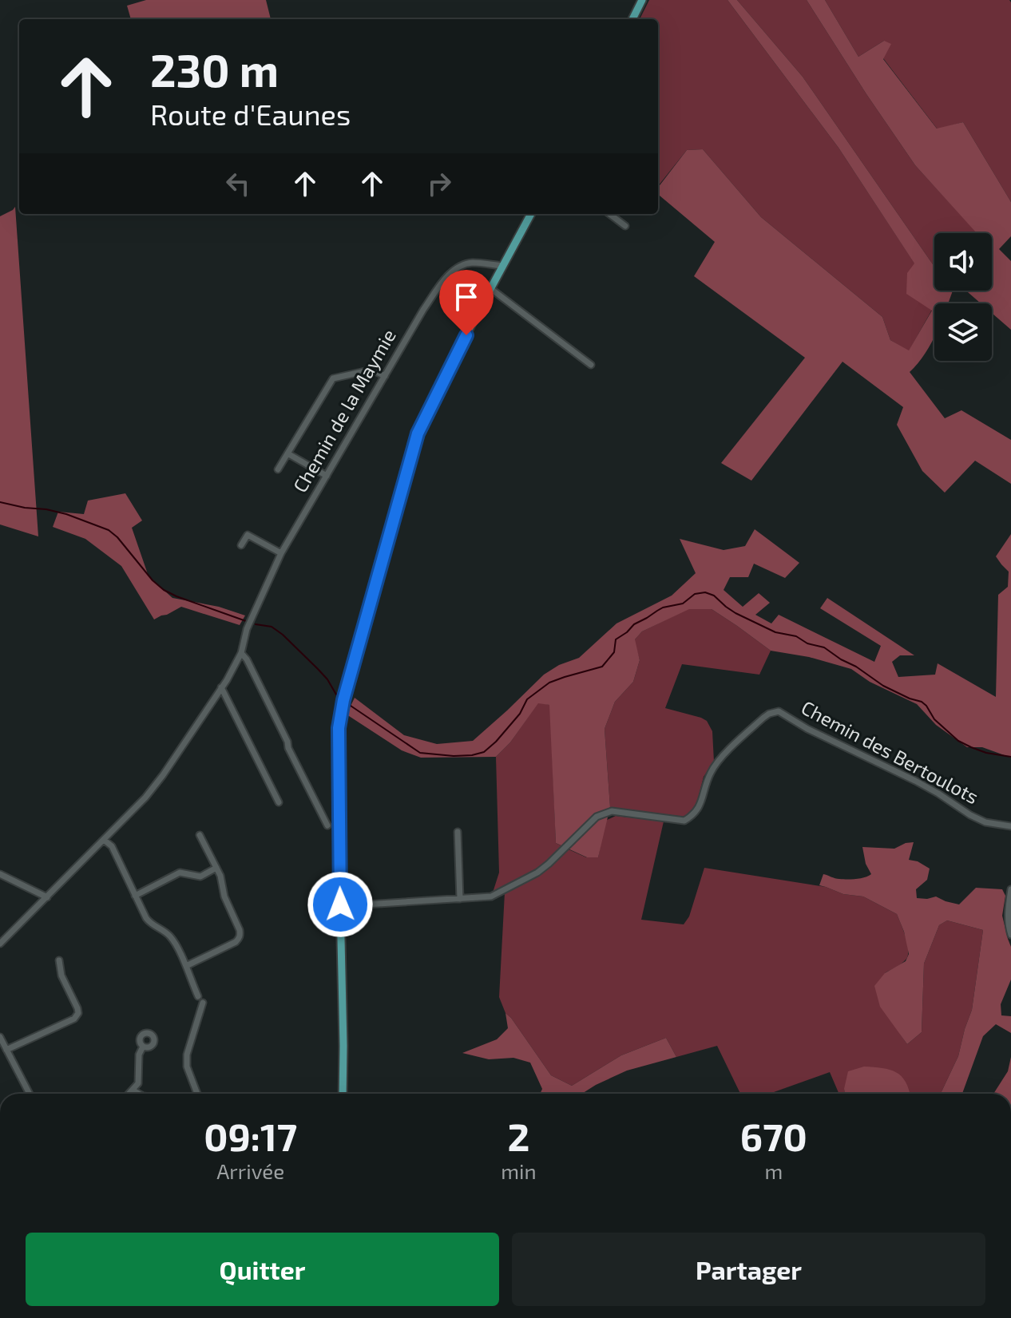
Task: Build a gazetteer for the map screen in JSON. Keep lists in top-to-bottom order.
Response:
{
  "streets": {
    "street": ["Chemin de la Maymie", "Chemin des Bertoulots"]
  },
  "page": {
    "turn": ["230 m", "Route d'Eaunes"],
    "eta": [
      "09:17",
      "Arrivée",
      "2",
      "min",
      "670",
      "m"
    ],
    "buttons": ["Quitter", "Partager"]
  }
}
